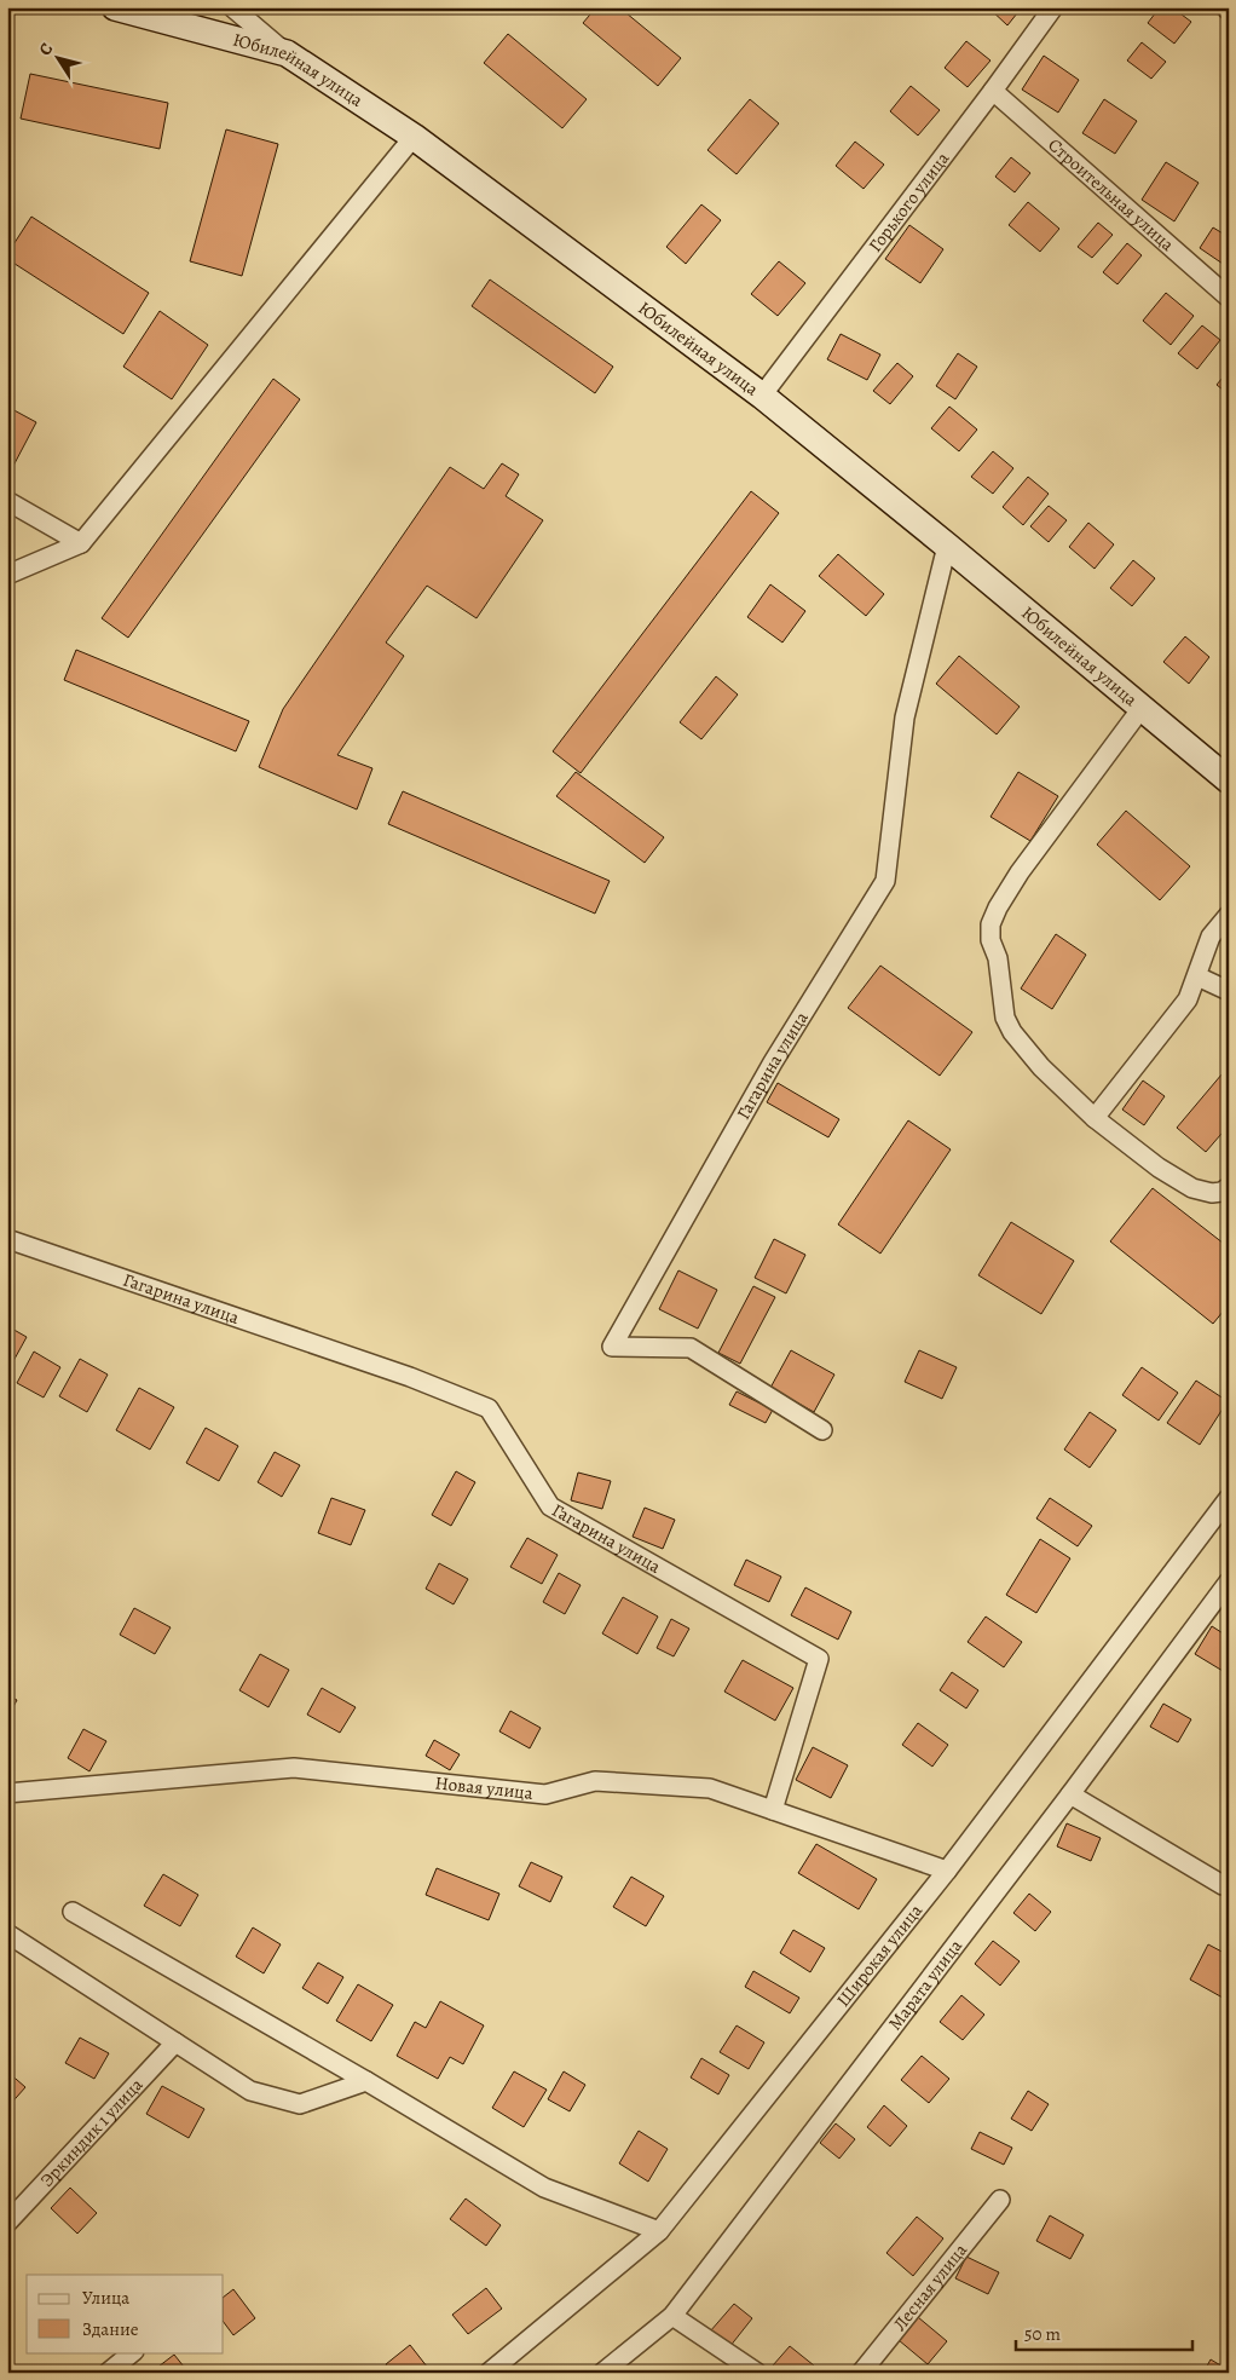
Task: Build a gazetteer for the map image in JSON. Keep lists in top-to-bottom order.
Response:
{
  "streets": {
    "main road": ["Юбилейная улица"],
    "street": [
      "Строительная улица",
      "Горького улица",
      "Гагарина улица",
      "Новая улица",
      "Широкая улица",
      "Марата улица",
      "Эркиндик 1 улица",
      "Лесная улица"
    ]
  },
  "crossings": [
    ["Юбилейная улица", "Горького улица"],
    ["Юбилейная улица", "Гагарина улица"],
    ["Строительная улица", "Горького улица"],
    ["Гагарина улица", "Новая улица"],
    ["Новая улица", "Широкая улица"]
  ],
  "legend": ["Улица", "Здание"],
  "scale_bar": "50 m",
  "north": "top left"
}
